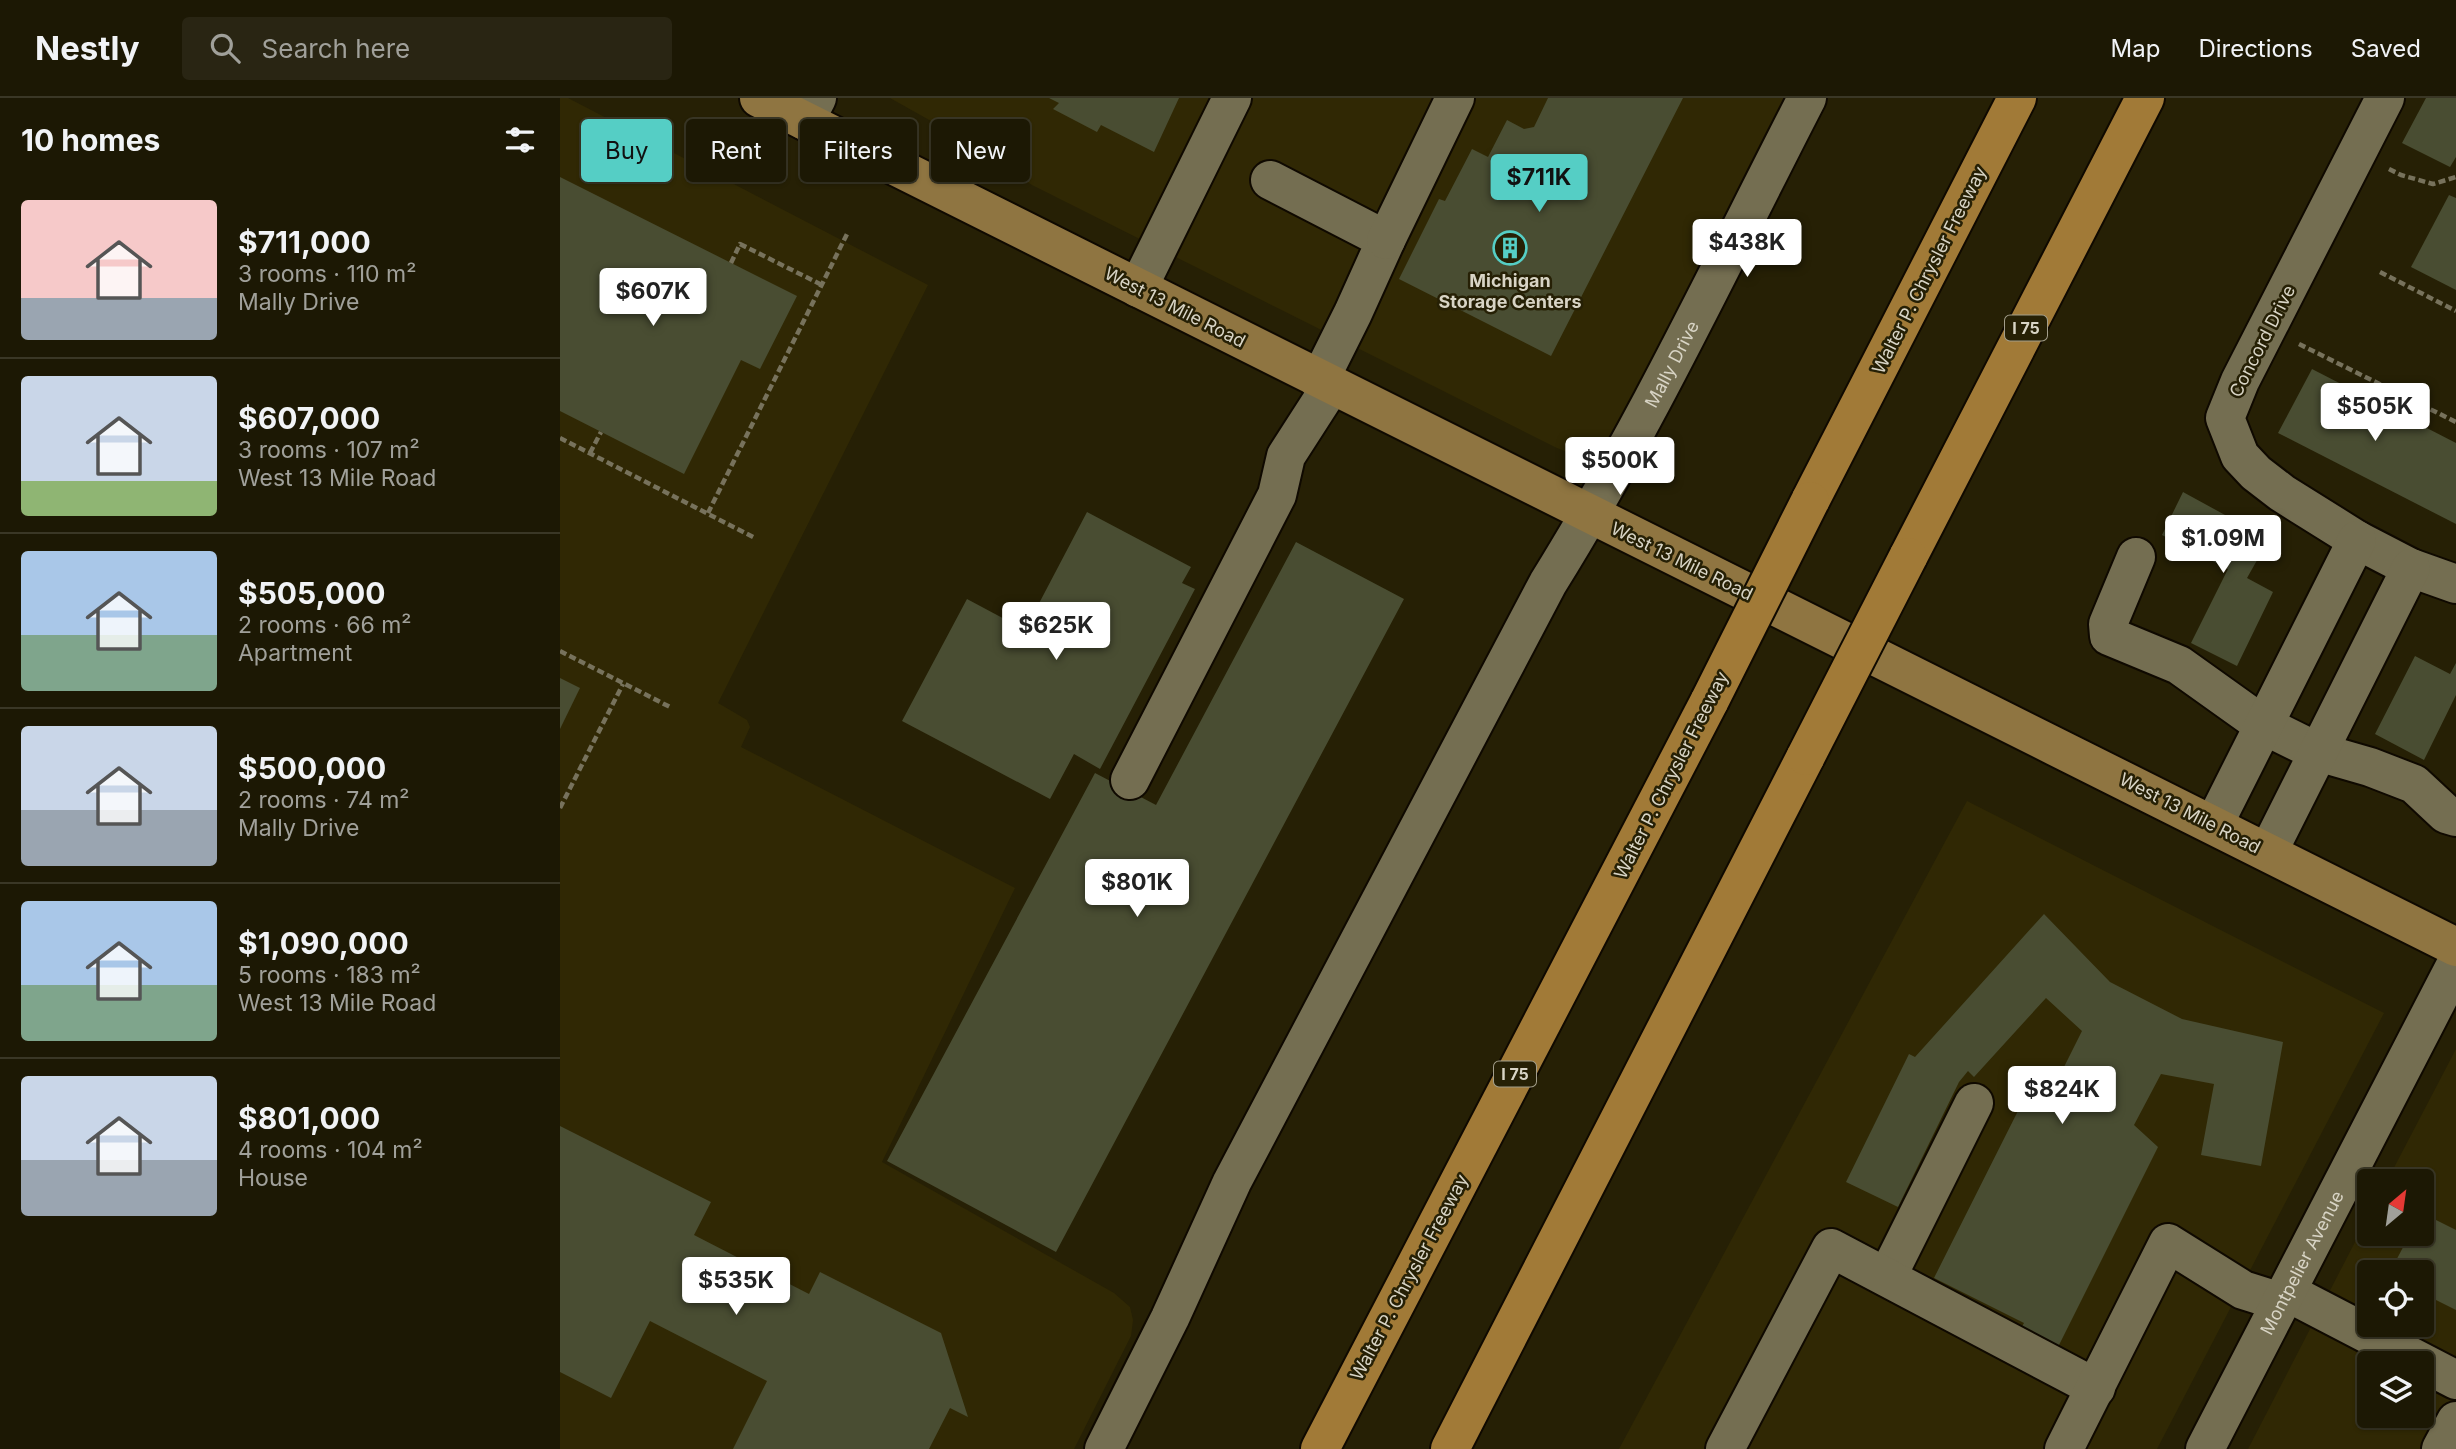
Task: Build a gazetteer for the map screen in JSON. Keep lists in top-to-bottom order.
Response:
{
  "streets": {
    "highway": ["Walter P. Chrysler Freeway", "I 75"],
    "main road": ["West 13 Mile Road"],
    "street": ["Concord Drive", "Mally Drive", "Montpelier Avenue"]
  },
  "crossings": [
    ["West 13 Mile Road", "Mally Drive"]
  ],
  "places": {
    "building": ["Michigan Storage Centers"]
  },
  "north": "top right",
  "page": {
    "header": "Nestly",
    "search": "Search here",
    "nav": ["Map", "Directions", "Saved"],
    "heading": "10 homes",
    "chip": [
      "Buy",
      "Rent",
      "Filters",
      "New"
    ],
    "price": [
      "$711K",
      "$438K",
      "$607K",
      "$505K",
      "$500K",
      "$1.09M",
      "$625K",
      "$801K",
      "$824K",
      "$535K"
    ],
    "list": [
      {
        "name": "$711,000",
        "note": "3 rooms · 110 m² · Mally Drive"
      },
      {
        "name": "$607,000",
        "note": "3 rooms · 107 m² · West 13 Mile Road"
      },
      {
        "name": "$505,000",
        "note": "2 rooms · 66 m² · Apartment"
      },
      {
        "name": "$500,000",
        "note": "2 rooms · 74 m² · Mally Drive"
      },
      {
        "name": "$1,090,000",
        "note": "5 rooms · 183 m² · West 13 Mile Road"
      },
      {
        "name": "$801,000",
        "note": "4 rooms · 104 m² · House"
      }
    ]
  }
}
